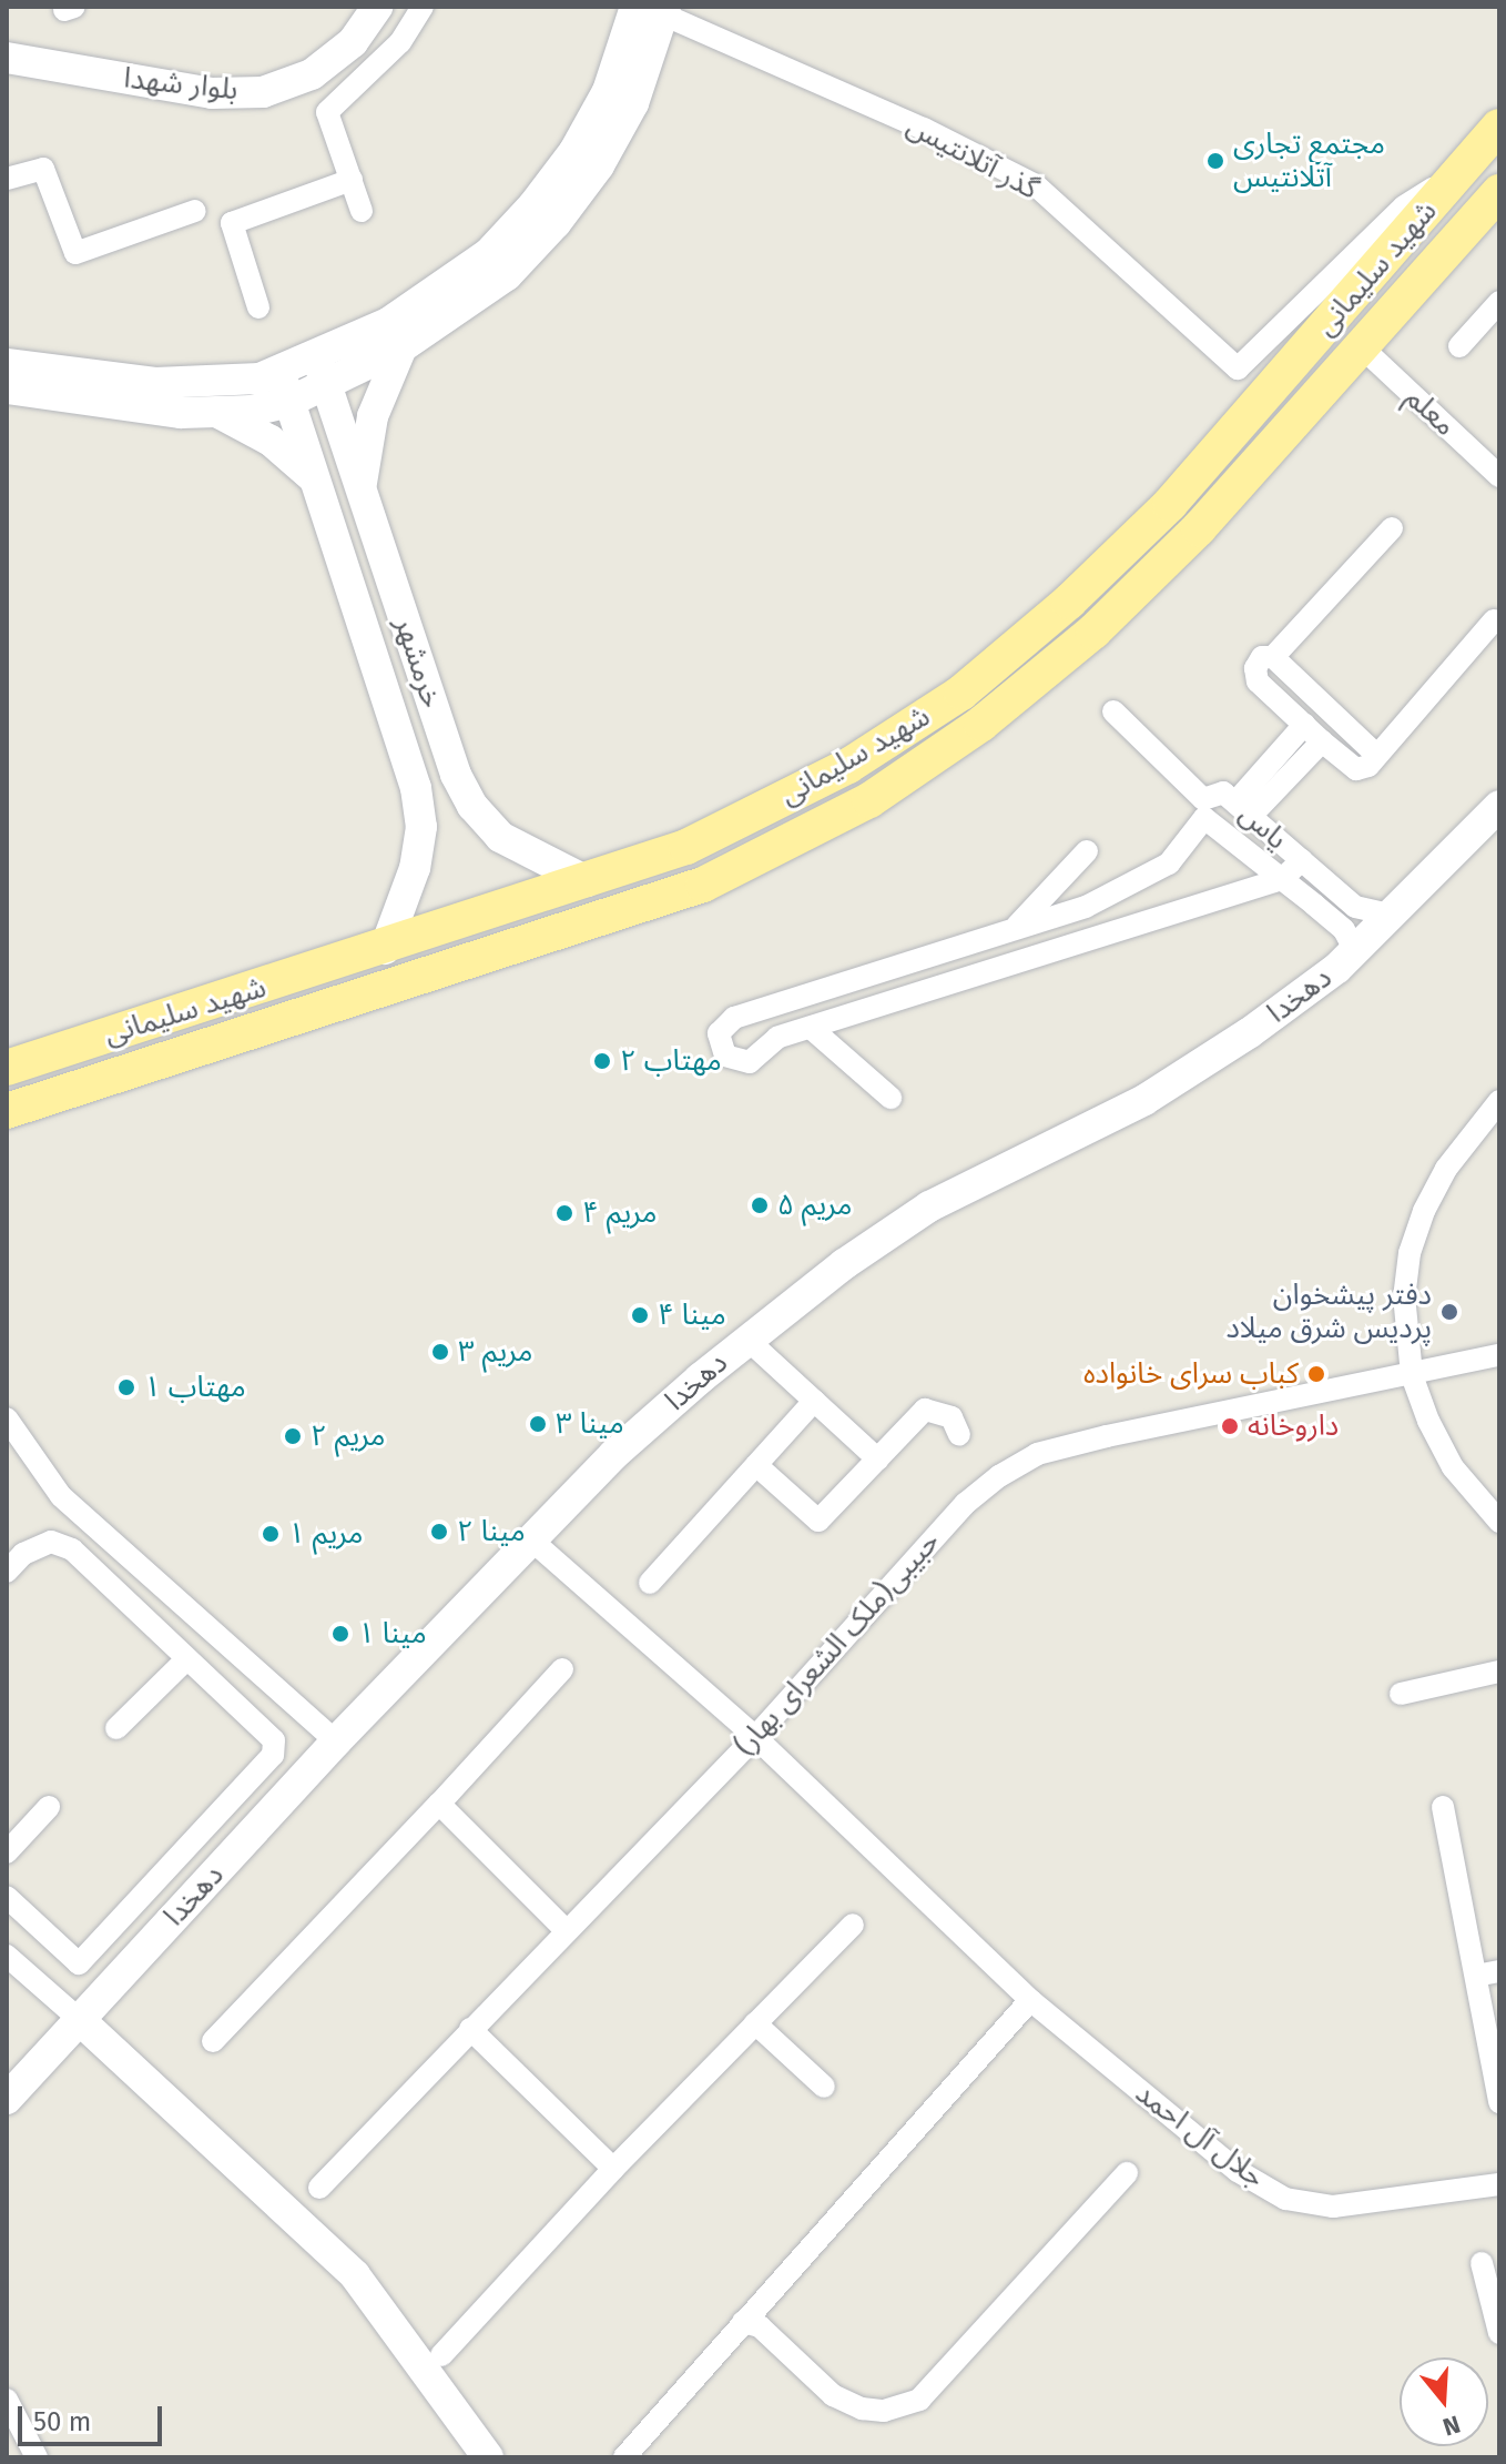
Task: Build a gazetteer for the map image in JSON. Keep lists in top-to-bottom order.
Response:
{
  "streets": {
    "main road": ["شهید سلیمانی"],
    "street": [
      "بلوار شهدا",
      "گذر آتلانتیس",
      "معلم",
      "خرمشهر",
      "یاس",
      "دهخدا",
      "حبیبی(ملک الشعرای بهار)",
      "جلال آل احمد"
    ]
  },
  "crossings": [
    ["گذر آتلانتیس", "شهید سلیمانی"],
    ["شهید سلیمانی", "معلم"],
    ["شهید سلیمانی", "خرمشهر"],
    ["یاس", "دهخدا"],
    ["دهخدا", "جلال آل احمد"],
    ["حبیبی(ملک الشعرای بهار)", "جلال آل احمد"]
  ],
  "places": [
    "مجتمع تجاری آتلانتیس",
    "مهتاب ۲",
    "مریم ۵",
    "مریم ۴",
    "دفتر پیشخوان پردیس شرق میلاد",
    "مینا ۴",
    "مریم ۳",
    "کباب سرای خانواده",
    "مهتاب ۱",
    "مینا ۳",
    "داروخانه",
    "مریم ۲",
    "مینا ۲",
    "مریم ۱",
    "مینا ۱"
  ],
  "scale_bar": "50 m",
  "north": "bottom"
}
